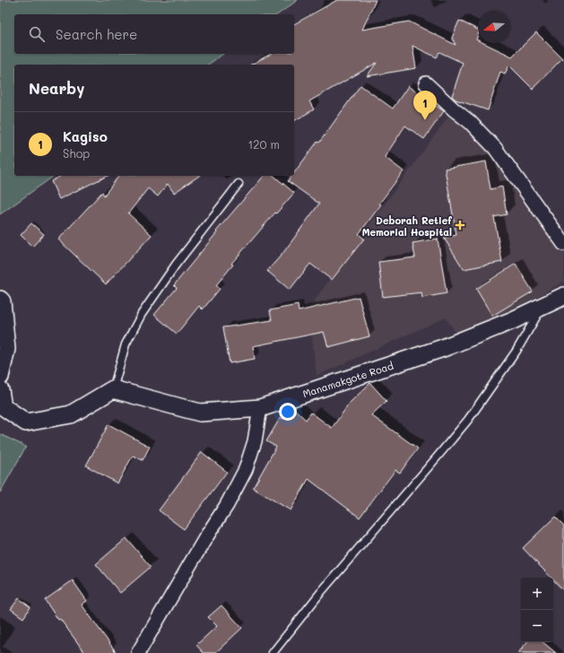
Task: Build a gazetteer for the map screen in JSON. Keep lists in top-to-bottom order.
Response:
{
  "streets": {
    "street": ["Manamakgote Road"]
  },
  "places": {
    "health": ["Deborah Retief Memorial Hospital"]
  },
  "north": "left",
  "page": {
    "search": "Search here",
    "heading": "Nearby",
    "pins": "1",
    "list": [
      {
        "mark": "1",
        "name": "Kagiso",
        "note": "Shop",
        "value": "120 m"
      }
    ],
    "map_buttons": ["+", "−"]
  }
}
